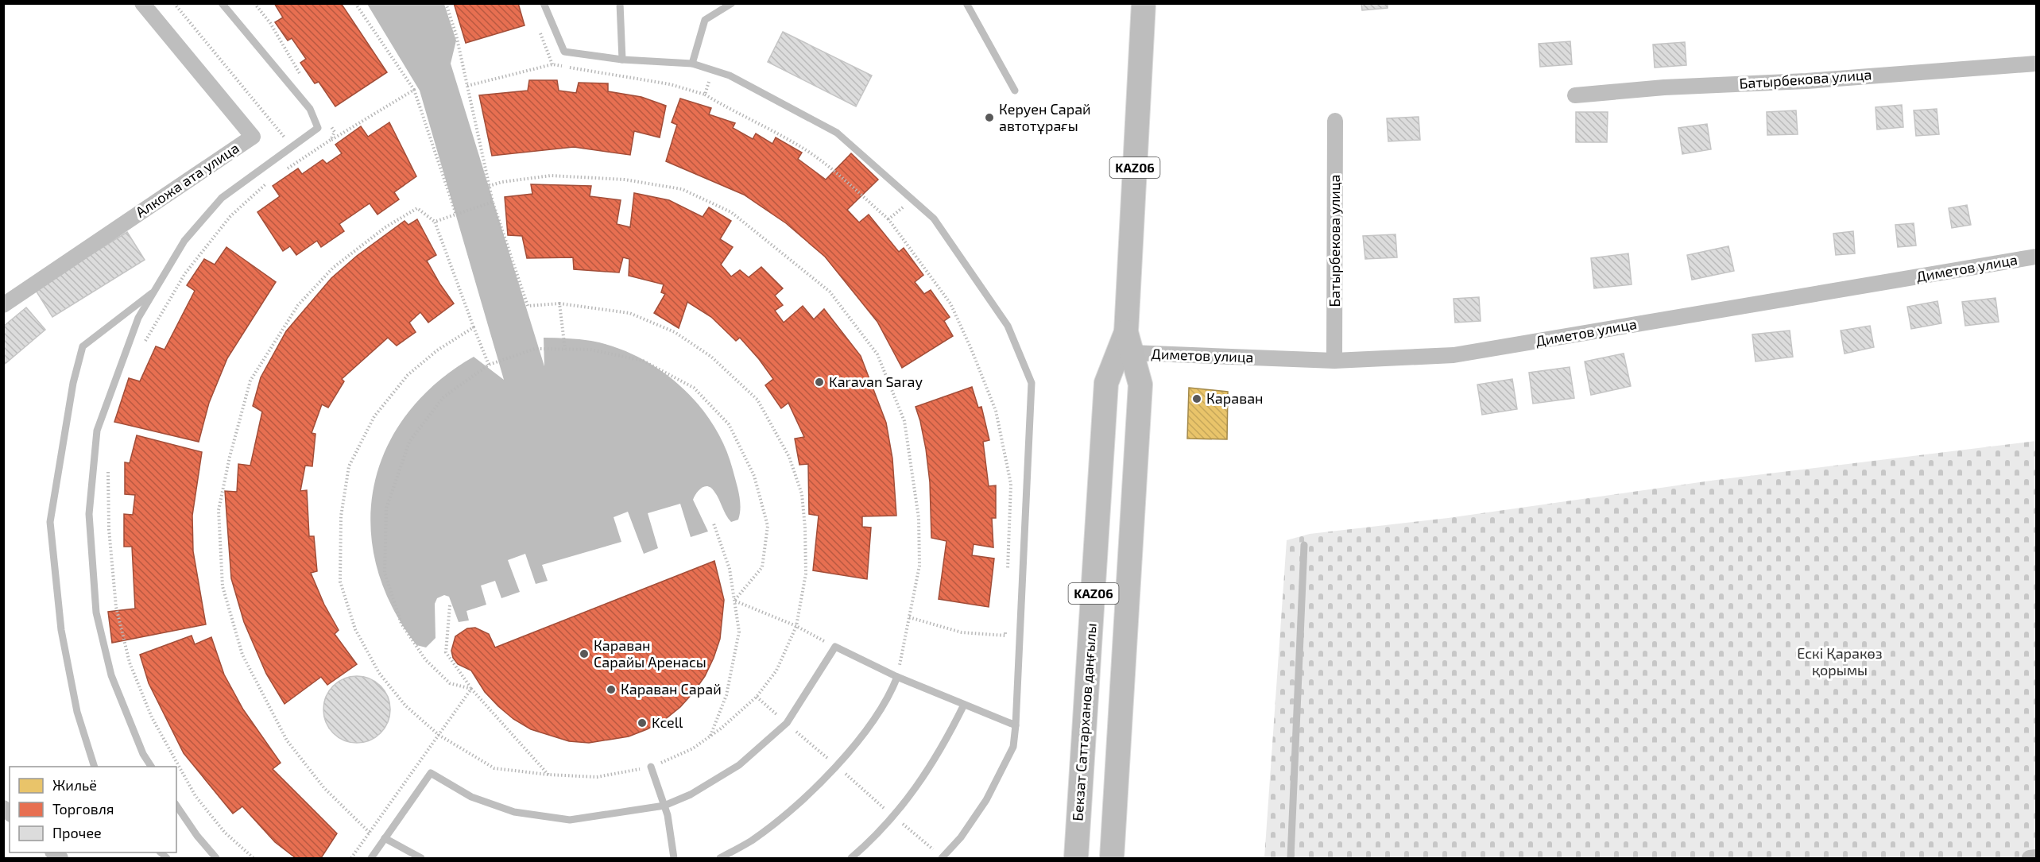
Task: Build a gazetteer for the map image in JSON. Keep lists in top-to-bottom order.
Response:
{
  "streets": {
    "main road": ["KАZ06", "Бекзат Саттарханов даңғылы"],
    "street": ["Батырбекова улица", "Алкожа ата улица", "Диметов улица"]
  },
  "crossings": [
    ["Батырбекова улица", "Диметов улица"],
    ["Диметов улица", "Бекзат Саттарханов даңғылы"]
  ],
  "parks": ["Ескі Қаракөз қорымы"],
  "places": [
    "Керуен Сарай автотұрағы",
    "Karavan Saray",
    "Караван",
    "Караван Сарайы Аренасы",
    "Караван Сарай",
    "Kcell"
  ],
  "legend": ["Жильё", "Торговля", "Прочее"]
}
